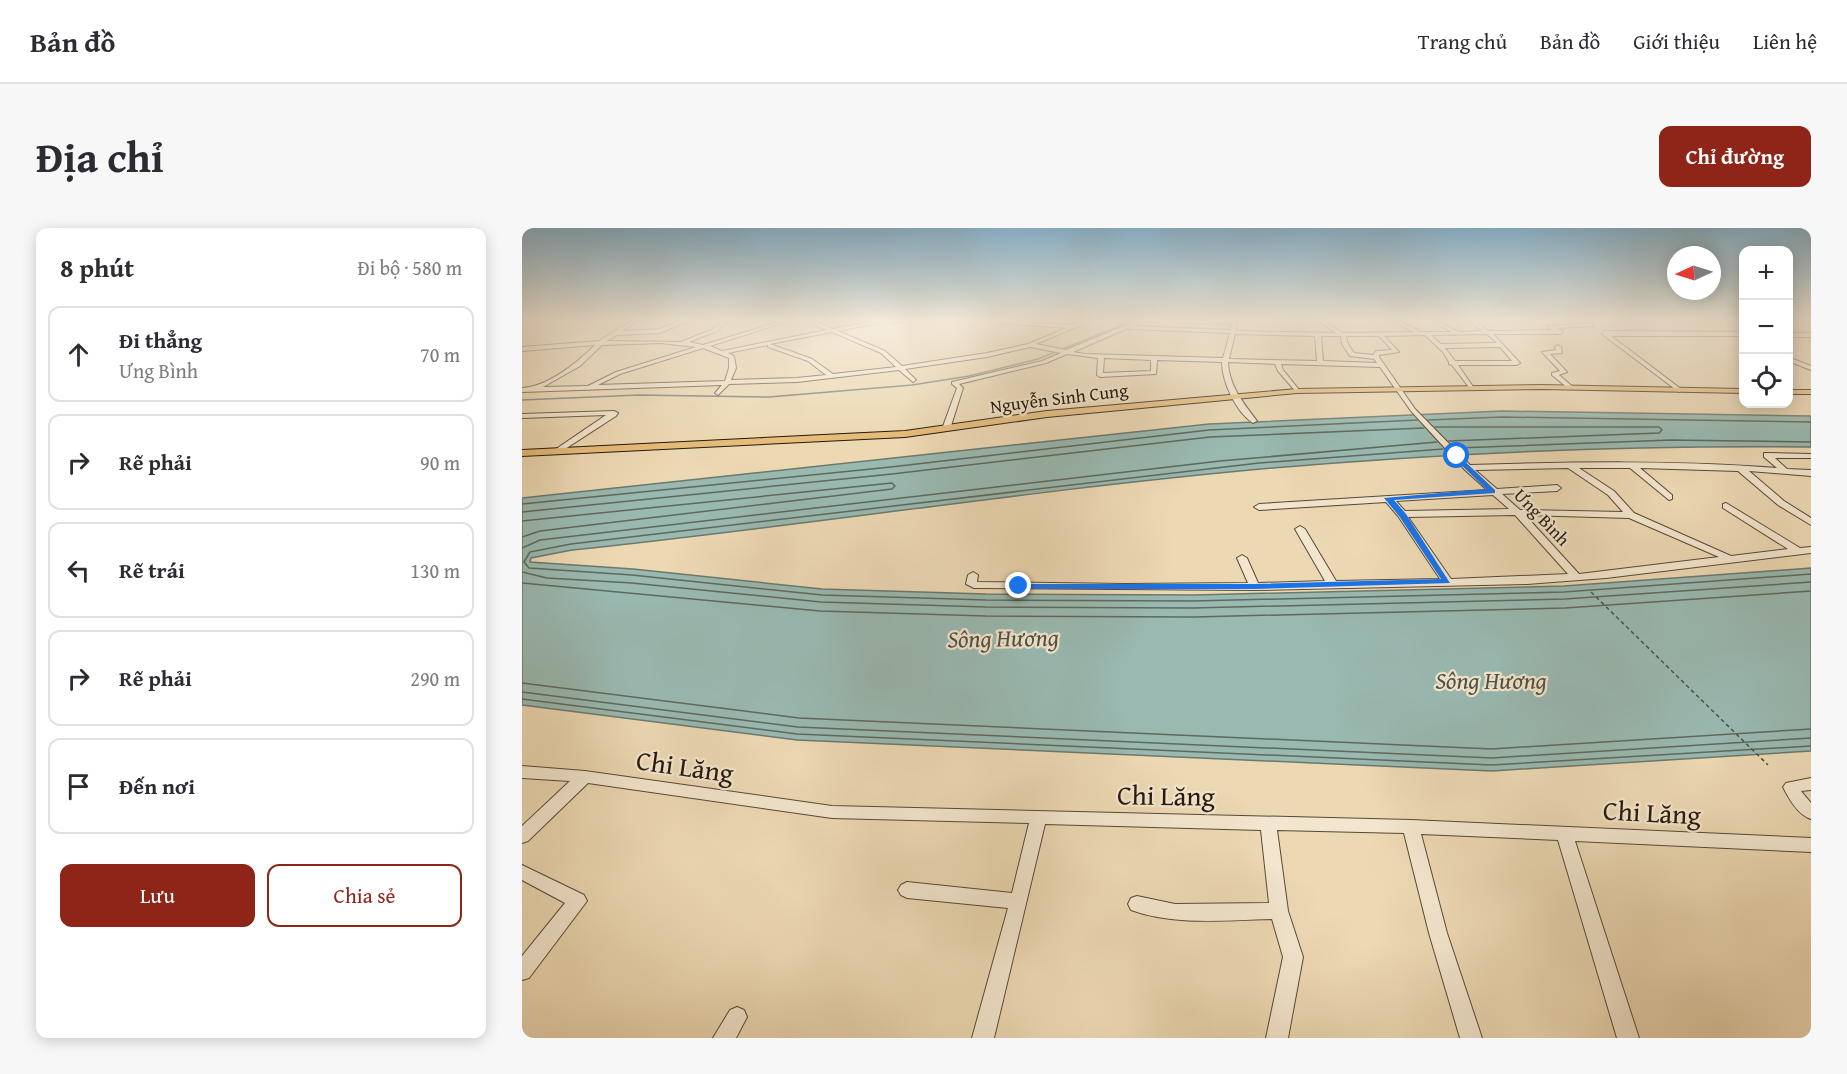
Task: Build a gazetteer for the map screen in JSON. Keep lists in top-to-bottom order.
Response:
{
  "streets": {
    "main road": ["Nguyễn Sinh Cung"],
    "street": ["Ưng Bình", "Chi Lăng"]
  },
  "crossings": [
    ["Nguyễn Sinh Cung", "Ưng Bình"]
  ],
  "water": ["Sông Hương"],
  "north": "left",
  "page": {
    "header": "Bản đồ",
    "nav": [
      "Trang chủ",
      "Bản đồ",
      "Giới thiệu",
      "Liên hệ"
    ],
    "title": "Địa chỉ",
    "buttons": [
      "Chỉ đường",
      ["Lưu", "Chia sẻ"]
    ],
    "heading": ["8 phút", "Đi bộ · 580 m"],
    "map_buttons": ["+", "−"],
    "list": [
      ["Đi thẳng", "Ưng Bình", "70 m"],
      ["Rẽ phải", "90 m"],
      ["Rẽ trái", "130 m"],
      ["Rẽ phải", "290 m"],
      "Đến nơi"
    ]
  }
}
